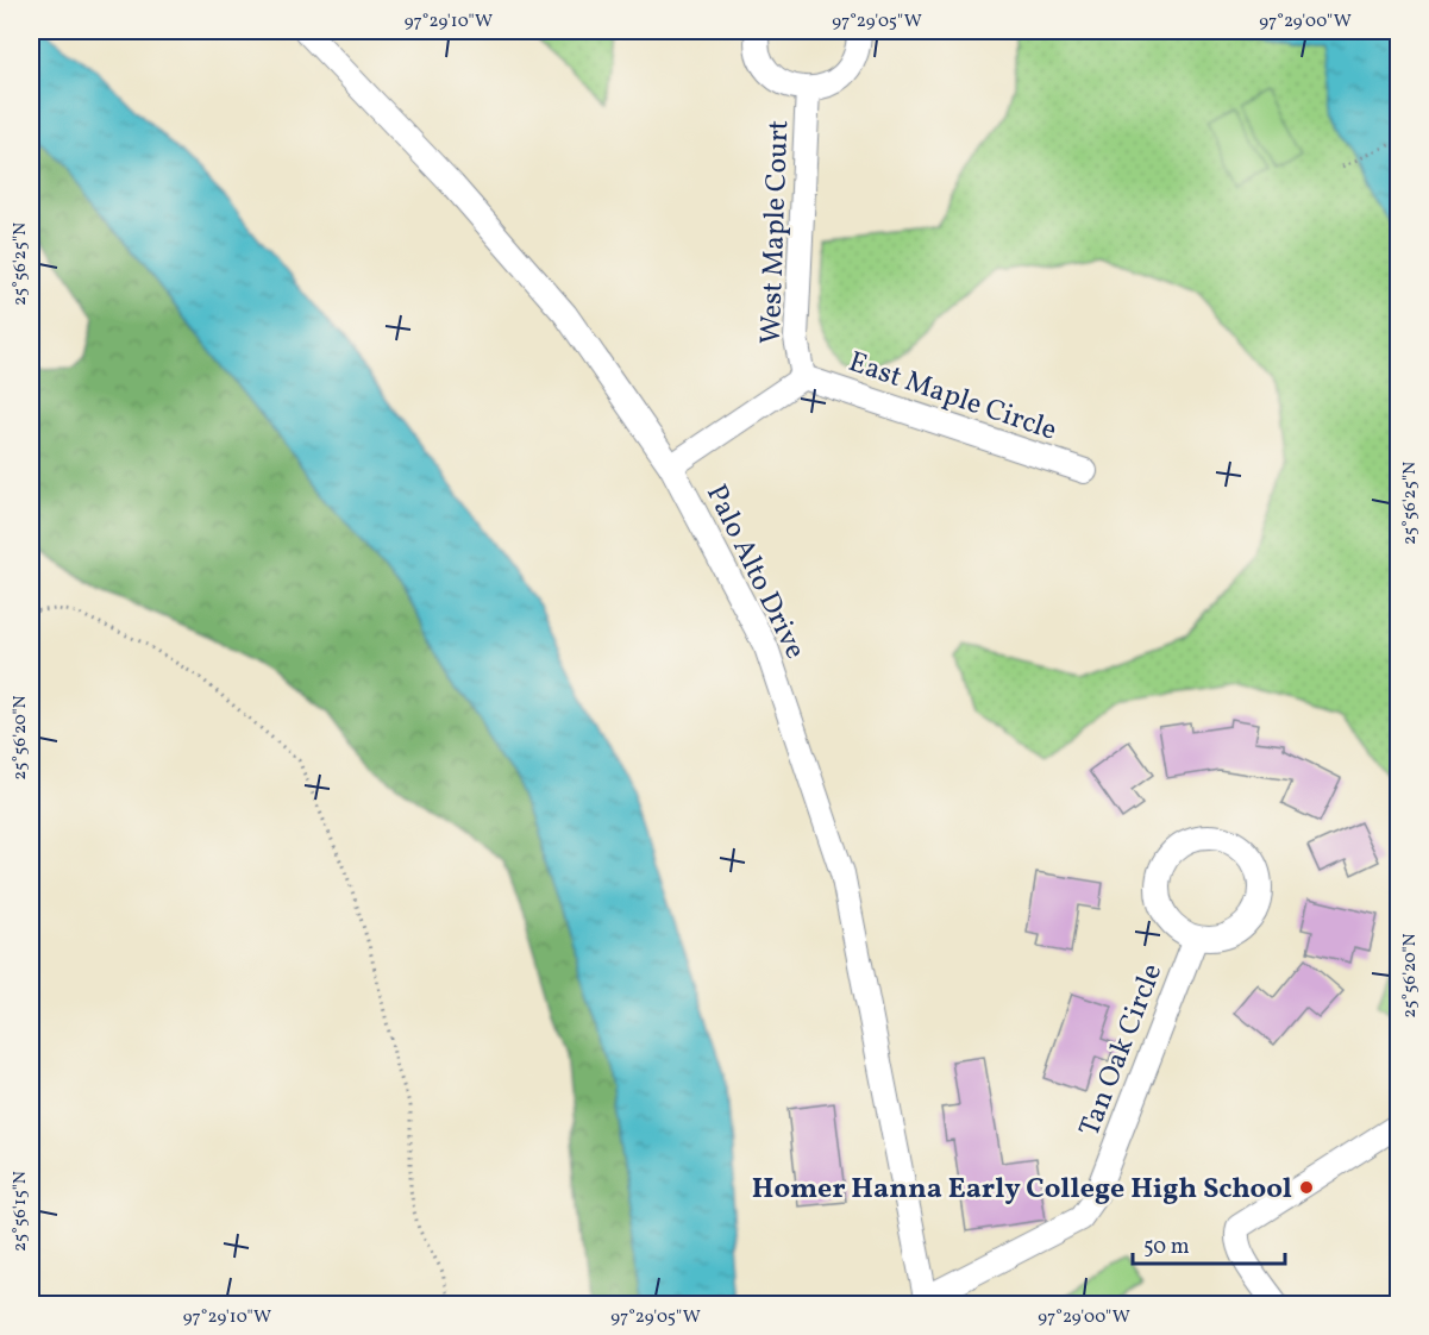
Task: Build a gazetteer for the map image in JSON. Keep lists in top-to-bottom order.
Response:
{
  "streets": {
    "street": [
      "West Maple Court",
      "East Maple Circle",
      "Palo Alto Drive",
      "Tan Oak Circle"
    ]
  },
  "crossings": [
    ["West Maple Court", "East Maple Circle"],
    ["Palo Alto Drive", "Tan Oak Circle"]
  ],
  "places": ["Homer Hanna Early College High School"],
  "scale_bar": "50 m",
  "coordinates": [
    "97°29'10\"W",
    "97°29'05\"W",
    "97°29'00\"W",
    "25°56'25\"N",
    "25°56'20\"N",
    "25°56'15\"N"
  ]
}
